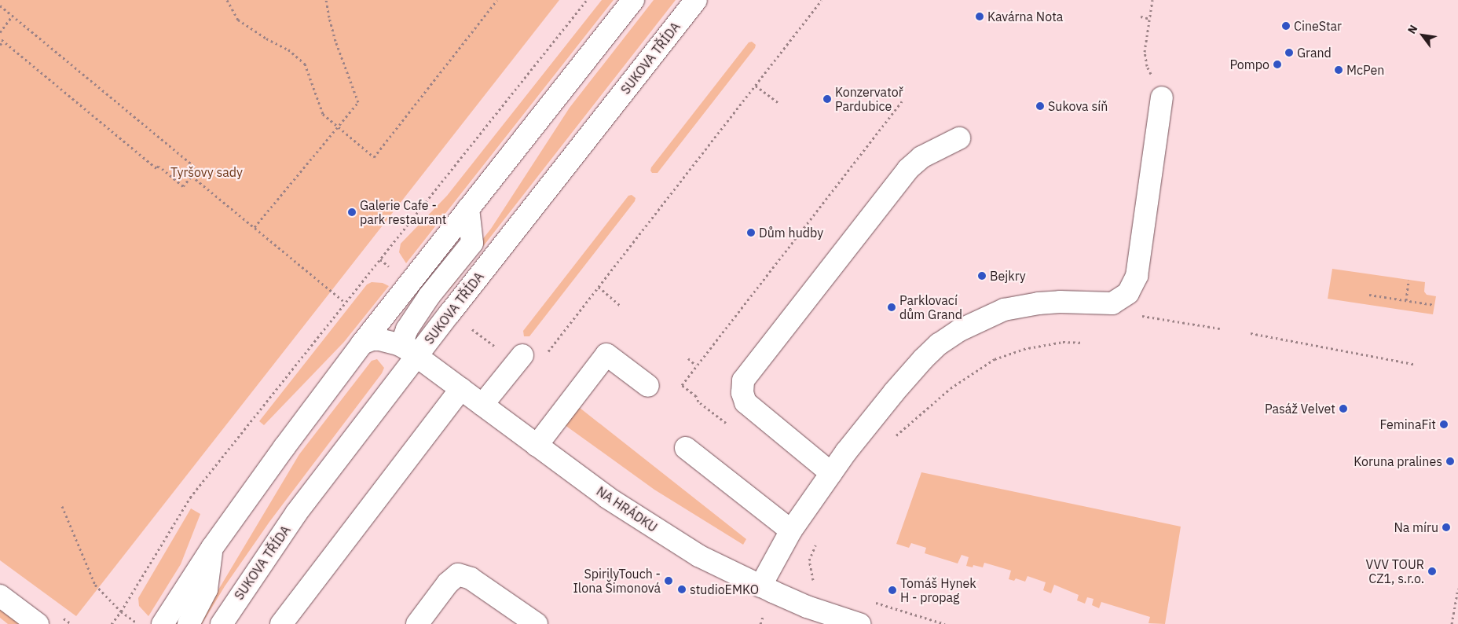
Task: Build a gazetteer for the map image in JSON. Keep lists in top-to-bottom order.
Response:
{
  "streets": {
    "street": ["SUKOVA TŘÍDA", "NA HRÁDKU"]
  },
  "crossings": [
    ["SUKOVA TŘÍDA", "NA HRÁDKU"]
  ],
  "parks": ["Tyršovy sady"],
  "places": [
    "Kavárna Nota",
    "CineStar",
    "Grand",
    "Pompo",
    "McPen",
    "Konzervatoř Pardubice",
    "Sukova síň",
    "Galerie Cafe - park restaurant",
    "Dům hudby",
    "Bejkry",
    "Parklovací dům Grand",
    "Pasáž Velvet",
    "FeminaFit",
    "Koruna pralines",
    "Na míru",
    "VVV TOUR CZ1, s.r.o.",
    "SpirilyTouch - Ilona Šimonová",
    "studioEMKO",
    "Tomáš Hynek H - propag"
  ],
  "north": "top left"
}
